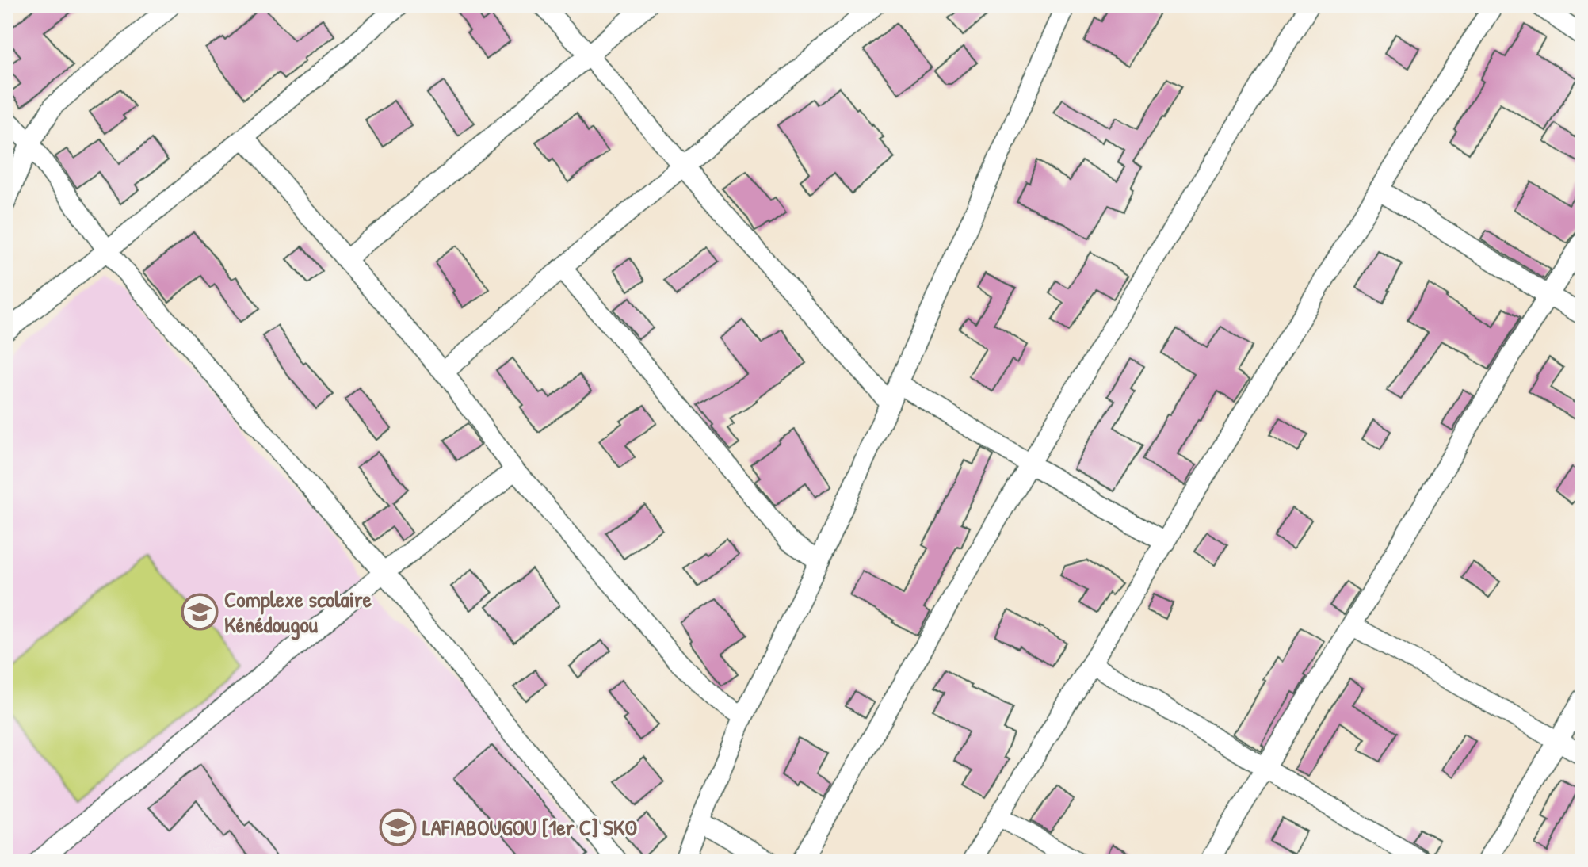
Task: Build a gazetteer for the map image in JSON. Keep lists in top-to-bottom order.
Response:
{
  "places": {
    "school or university": ["Complexe scolaire Kénédougou", "LAFIABOUGOU [1er C] SKO"]
  }
}
